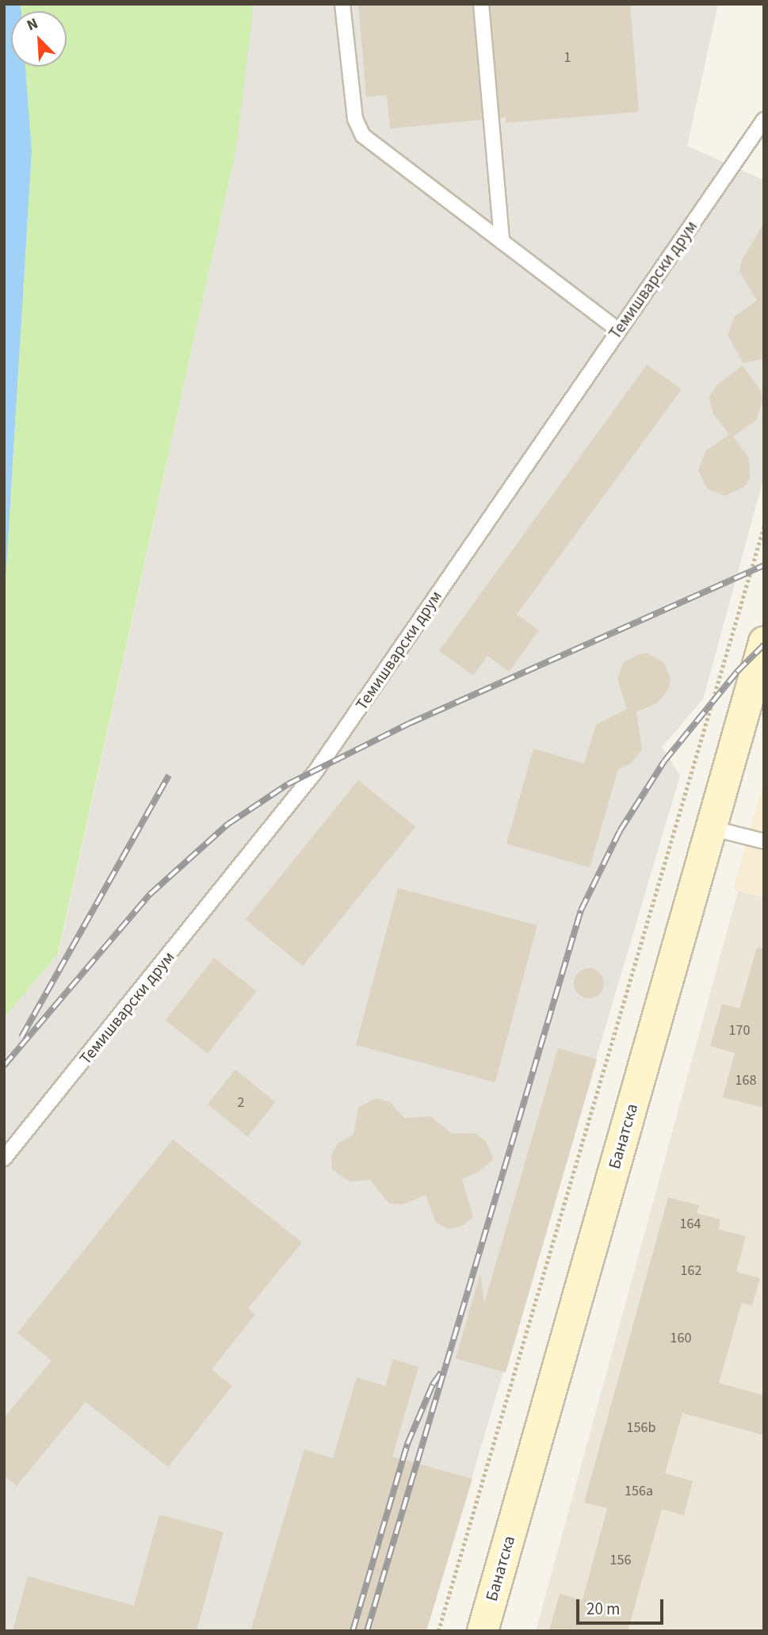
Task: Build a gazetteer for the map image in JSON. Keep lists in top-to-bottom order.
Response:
{
  "streets": {
    "main road": ["Банатска"],
    "lane": ["Темишварски друм"]
  },
  "house_numbers": [
    "1",
    "170",
    "168",
    "2",
    "164",
    "162",
    "160",
    "156b",
    "156a",
    "156"
  ],
  "scale_bar": "20 m",
  "north": "top left"
}
